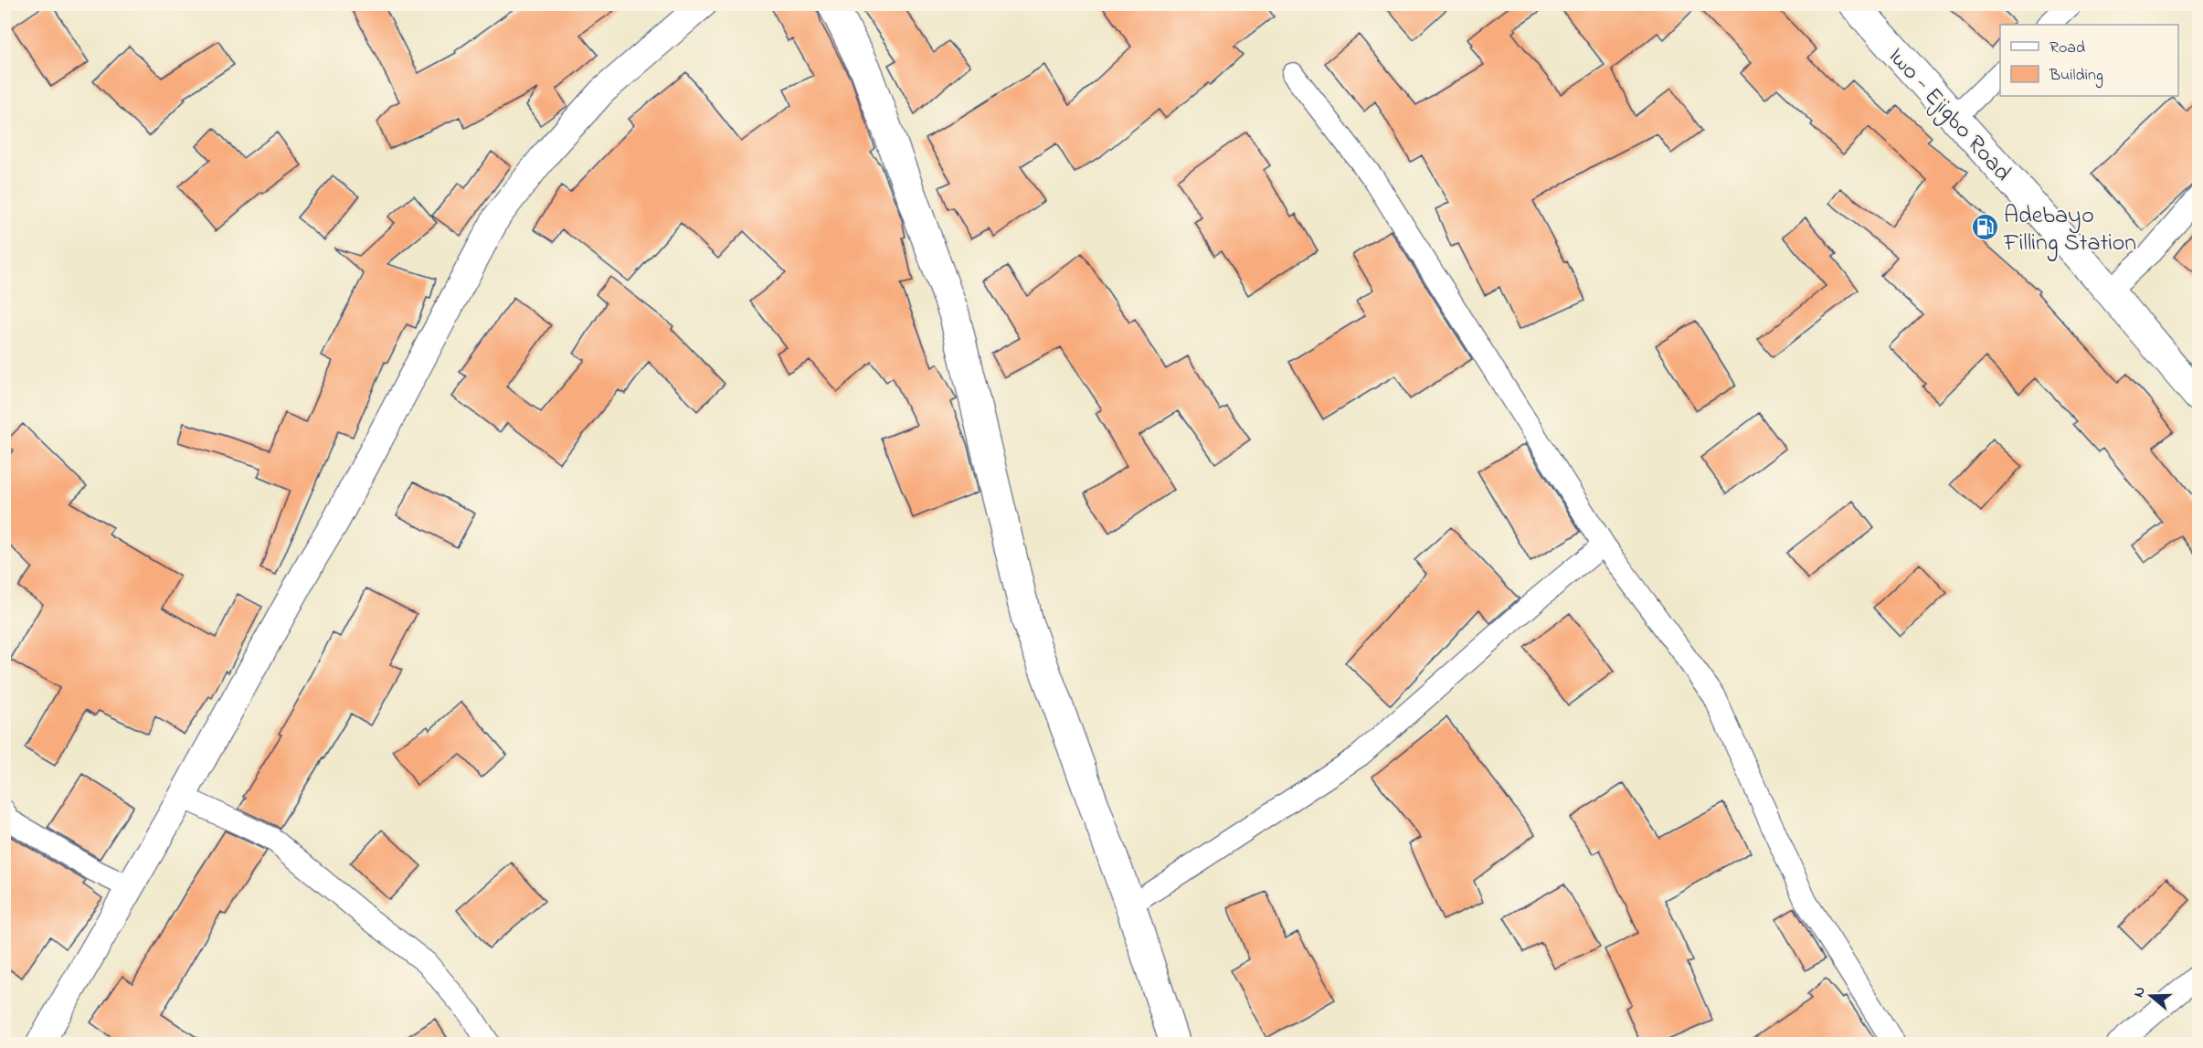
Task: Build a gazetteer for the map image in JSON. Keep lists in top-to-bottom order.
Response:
{
  "streets": {
    "main road": ["Iwo - Ejigbo Road"]
  },
  "places": {
    "fuel station": ["Adebayo Filling Station"]
  },
  "legend": ["Road", "Building"],
  "north": "left"
}
